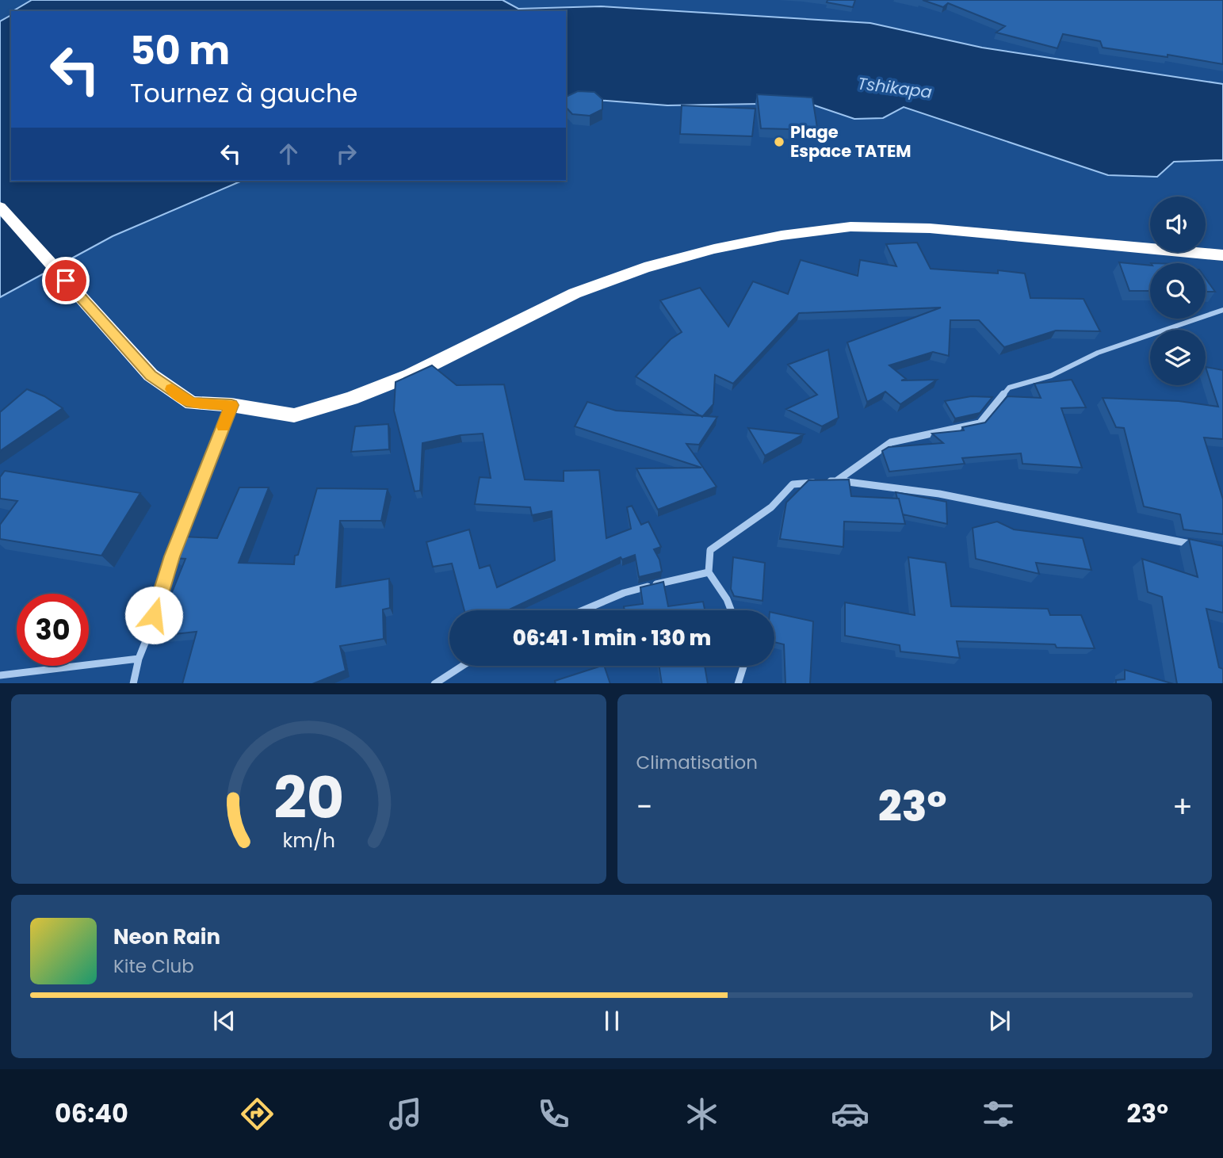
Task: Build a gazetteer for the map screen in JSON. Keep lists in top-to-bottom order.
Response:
{
  "water": ["Tshikapa"],
  "places": ["Plage Espace TATEM"],
  "page": {
    "turn": ["50 m", "Tournez à gauche"],
    "limit": "30",
    "trip": "06:41 · 1 min · 130 m",
    "tile": "Climatisation",
    "heat": ["−", "23°", "+"],
    "song": ["Neon Rain", "Kite Club"],
    "tabs": ["06:40", "23°"],
    "gauge": ["20", "km/h"]
  }
}
